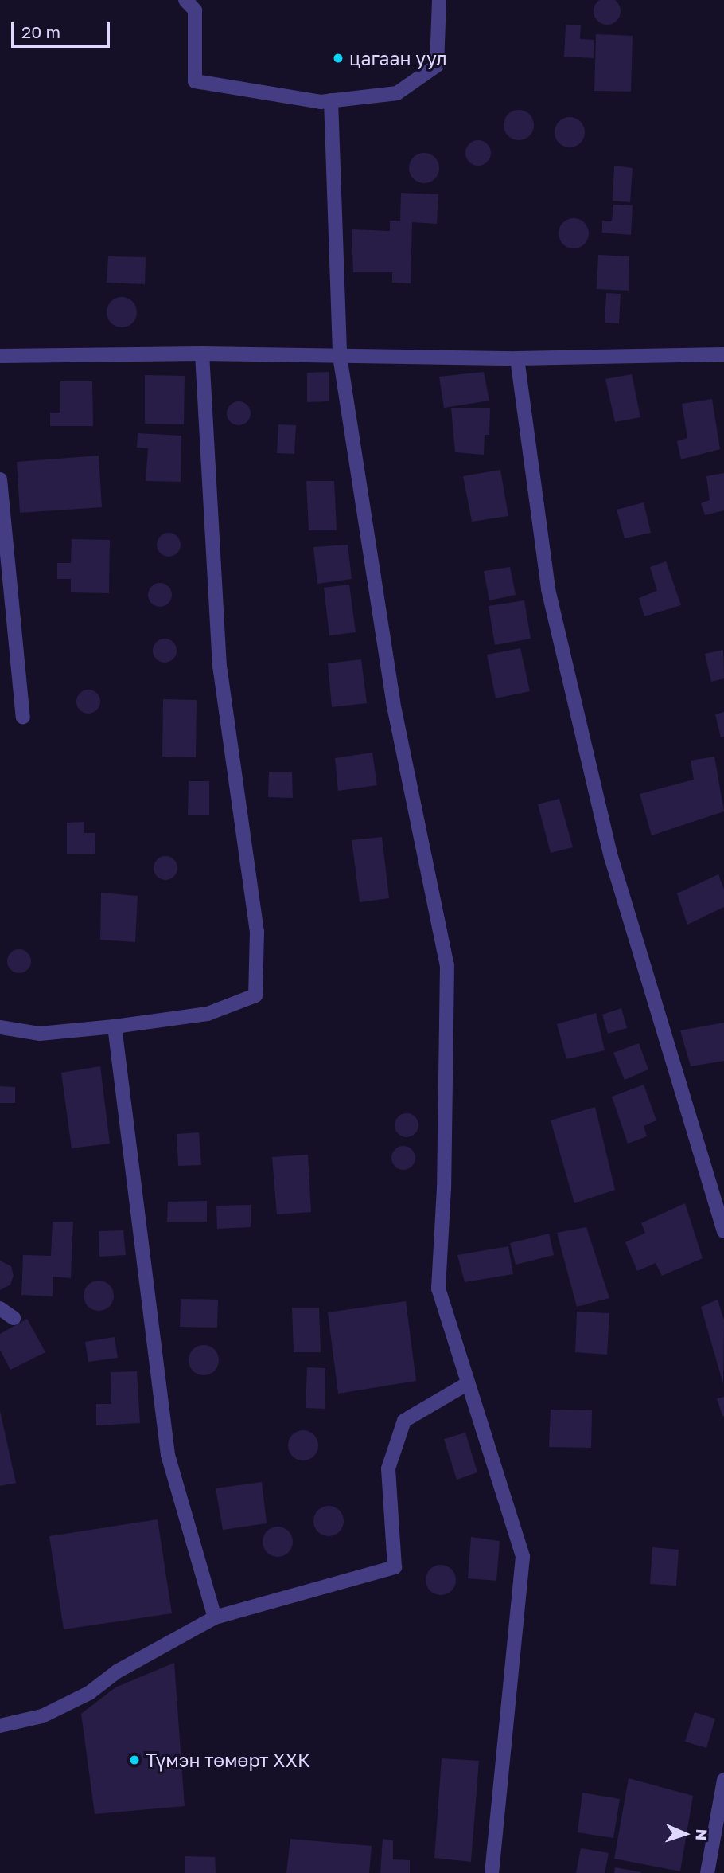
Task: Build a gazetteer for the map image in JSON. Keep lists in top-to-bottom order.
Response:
{
  "places": ["цагаан уул", "Түмэн төмөрт ХХК"],
  "scale_bar": "20 m",
  "north": "right"
}
